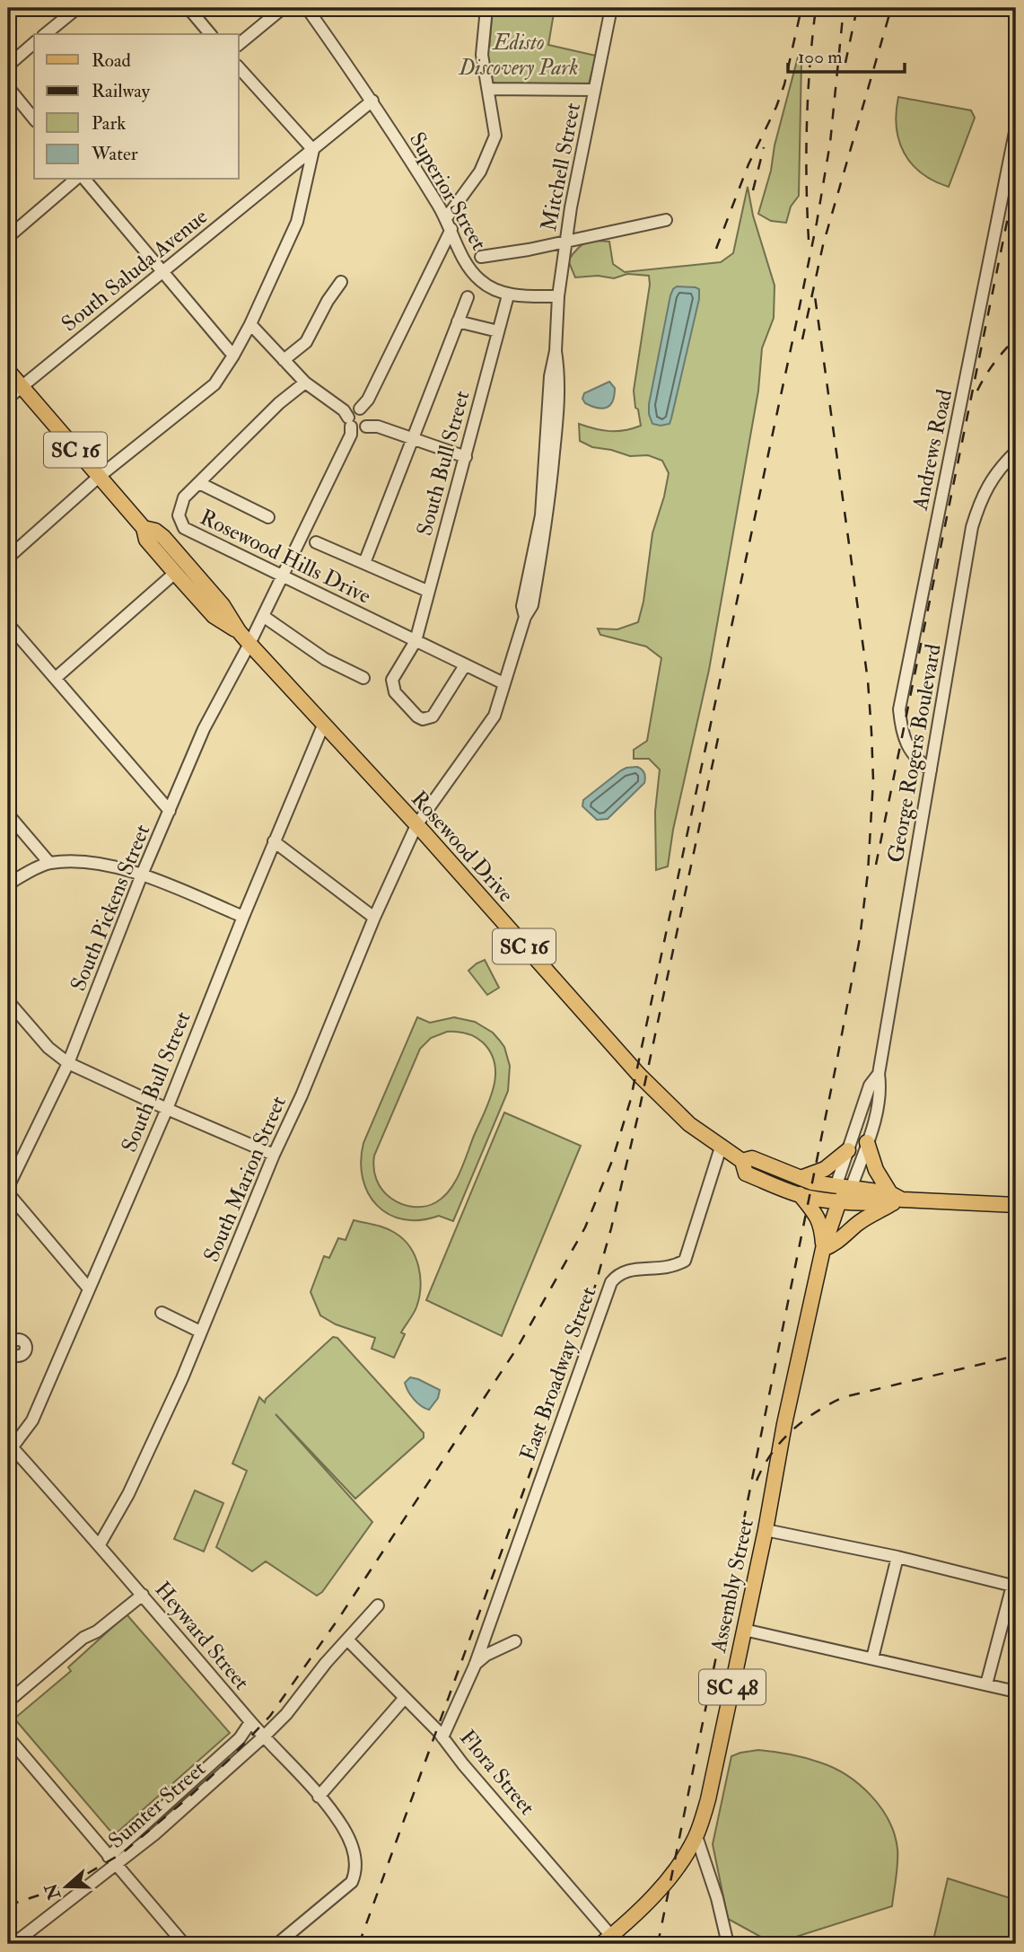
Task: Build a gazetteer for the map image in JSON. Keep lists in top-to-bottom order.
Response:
{
  "streets": {
    "main road": [
      "SC 16",
      "Rosewood Drive",
      "Assembly Street",
      "SC 48"
    ],
    "street": [
      "Mitchell Street",
      "Superior Street",
      "South Saluda Avenue",
      "Andrews Road",
      "South Bull Street",
      "Rosewood Hills Drive",
      "George Rogers Boulevard",
      "South Pickens Street",
      "South Marion Street",
      "East Broadway Street",
      "Heyward Street",
      "Flora Street",
      "Sumter Street"
    ]
  },
  "crossings": [
    ["Mitchell Street", "Superior Street"],
    ["Superior Street", "South Saluda Avenue"],
    ["Superior Street", "South Bull Street"],
    ["South Saluda Avenue", "Rosewood Drive"],
    ["Andrews Road", "George Rogers Boulevard"],
    ["South Bull Street", "Rosewood Hills Drive"],
    ["South Bull Street", "Rosewood Drive"],
    ["South Bull Street", "Heyward Street"],
    ["George Rogers Boulevard", "Rosewood Drive"],
    ["George Rogers Boulevard", "Assembly Street"],
    ["Rosewood Drive", "South Pickens Street"],
    ["Rosewood Drive", "South Marion Street"],
    ["Rosewood Drive", "East Broadway Street"],
    ["Rosewood Drive", "Assembly Street"],
    ["South Marion Street", "Heyward Street"],
    ["East Broadway Street", "Flora Street"],
    ["Assembly Street", "Flora Street"],
    ["Heyward Street", "Sumter Street"],
    ["Flora Street", "Sumter Street"]
  ],
  "parks": ["Edisto Discovery Park"],
  "legend": [
    "Road",
    "Railway",
    "Park",
    "Water"
  ],
  "scale_bar": "100 m",
  "north": "left"
}
